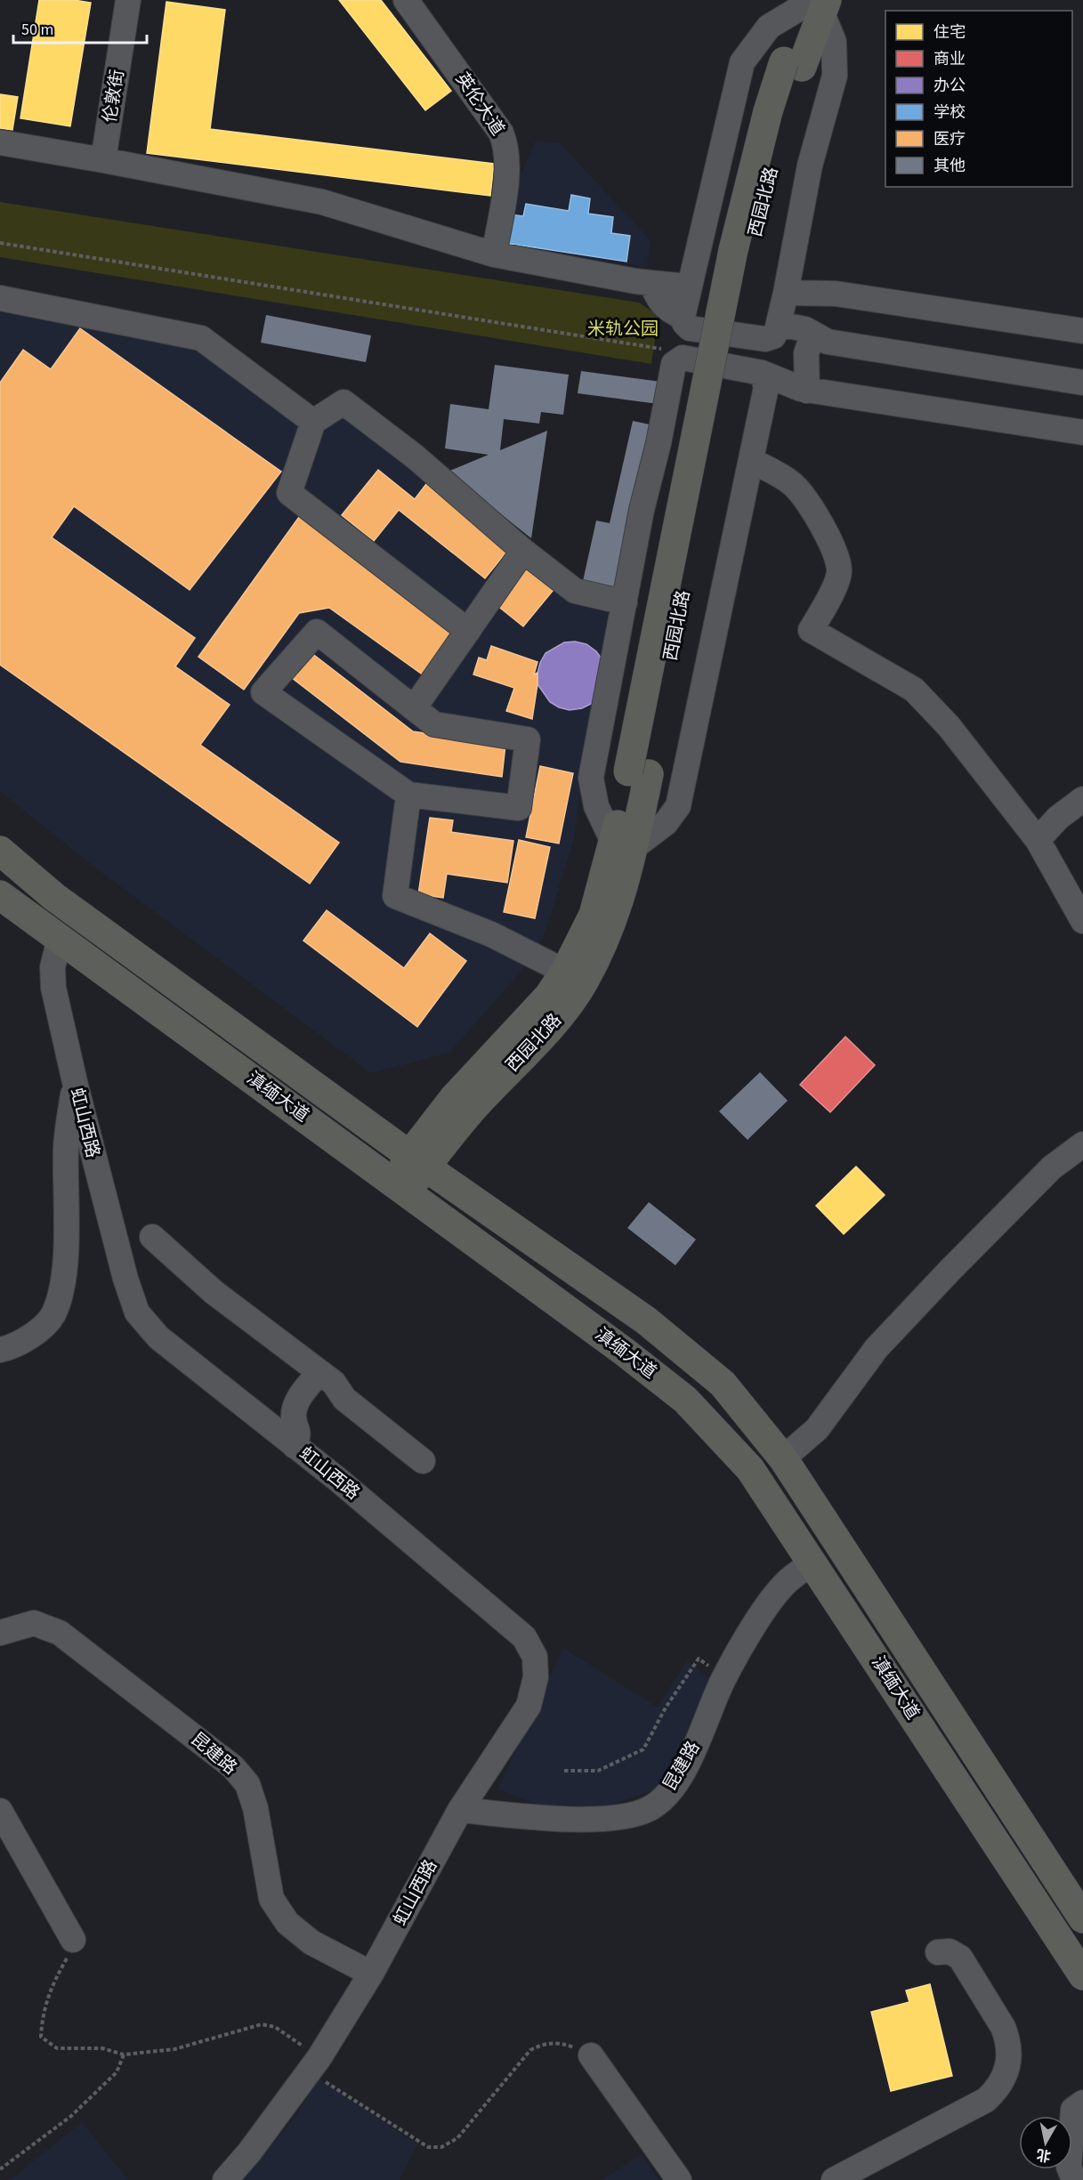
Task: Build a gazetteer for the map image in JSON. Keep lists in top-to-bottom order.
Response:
{
  "streets": {
    "main road": ["西园北路", "滇缅大道"],
    "street": [
      "伦敦街",
      "英伦大道",
      "虹山西路",
      "昆建路"
    ]
  },
  "crossings": [
    ["西园北路", "滇缅大道"],
    ["滇缅大道", "虹山西路"],
    ["滇缅大道", "昆建路"],
    ["虹山西路", "昆建路"]
  ],
  "parks": ["米轨公园"],
  "legend": [
    "住宅",
    "商业",
    "办公",
    "学校",
    "医疗",
    "其他"
  ],
  "scale_bar": "50 m",
  "north": "bottom"
}
